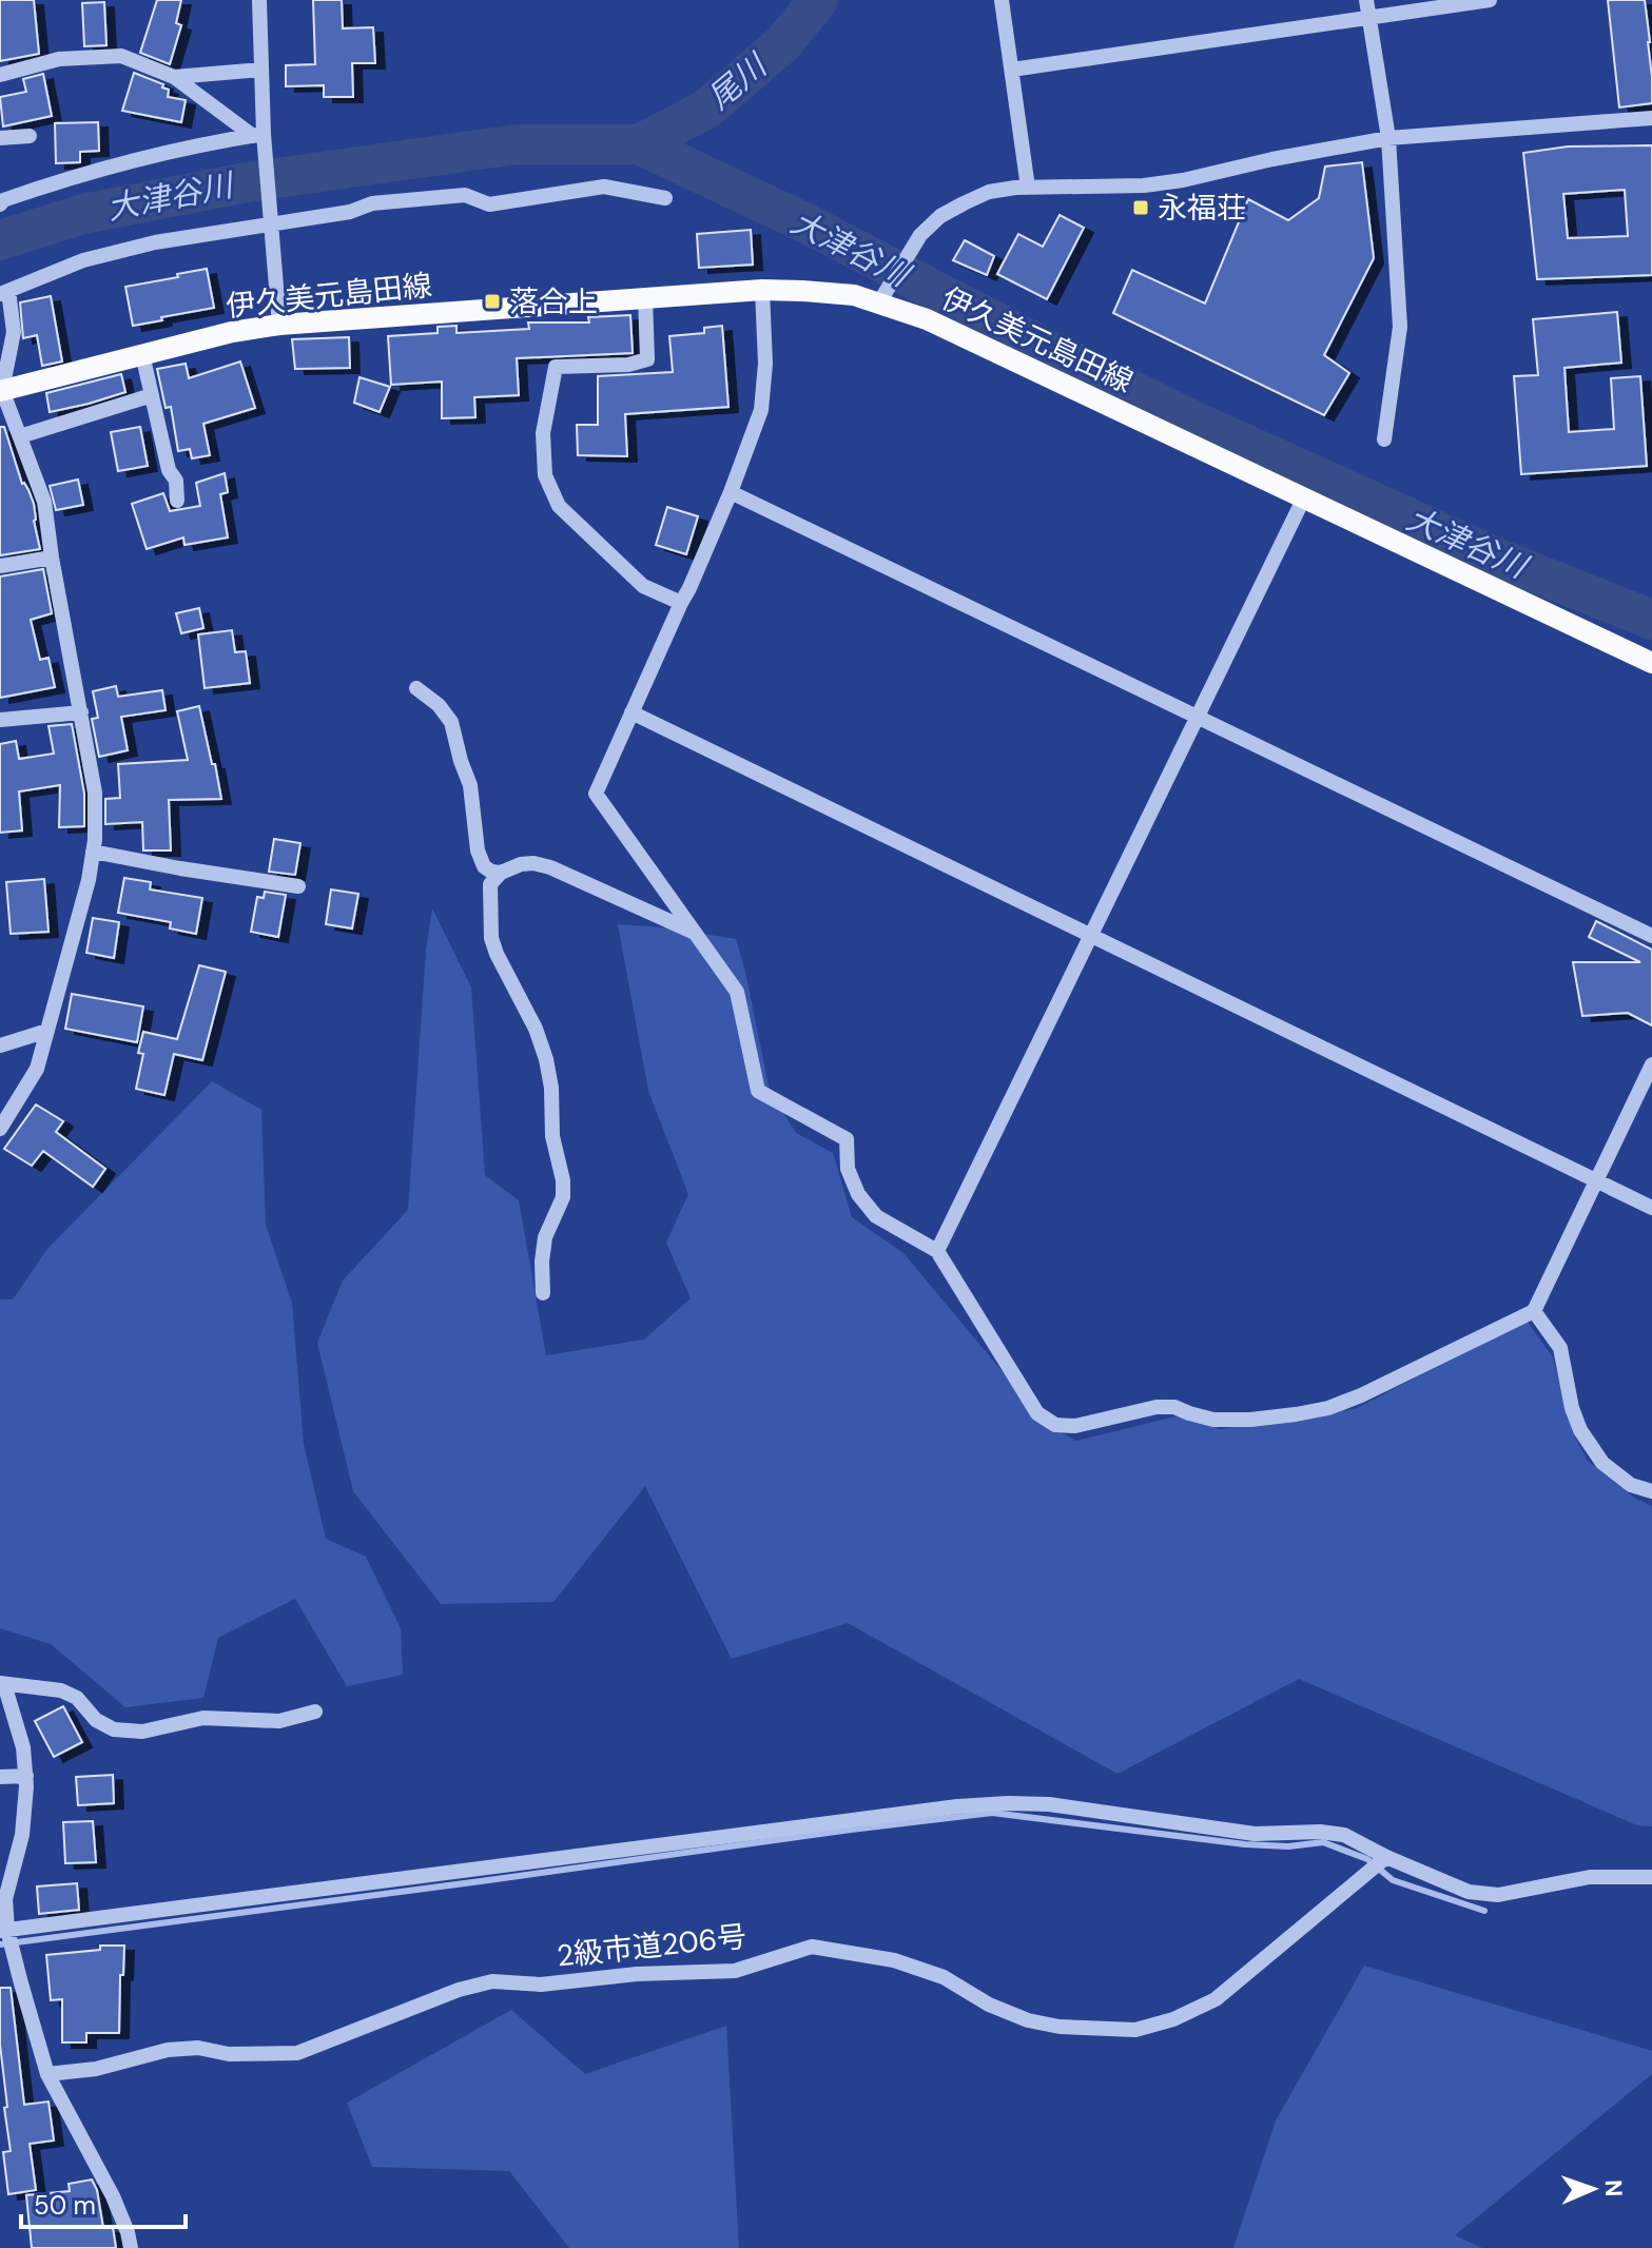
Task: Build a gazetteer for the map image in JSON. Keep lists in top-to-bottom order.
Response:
{
  "streets": {
    "main road": ["伊久美元島田線"],
    "street": ["2級市道206号"]
  },
  "water": ["尾川", "大津谷川"],
  "places": {
    "transit": ["永福荘", "落合上"]
  },
  "scale_bar": "50 m",
  "north": "right"
}
